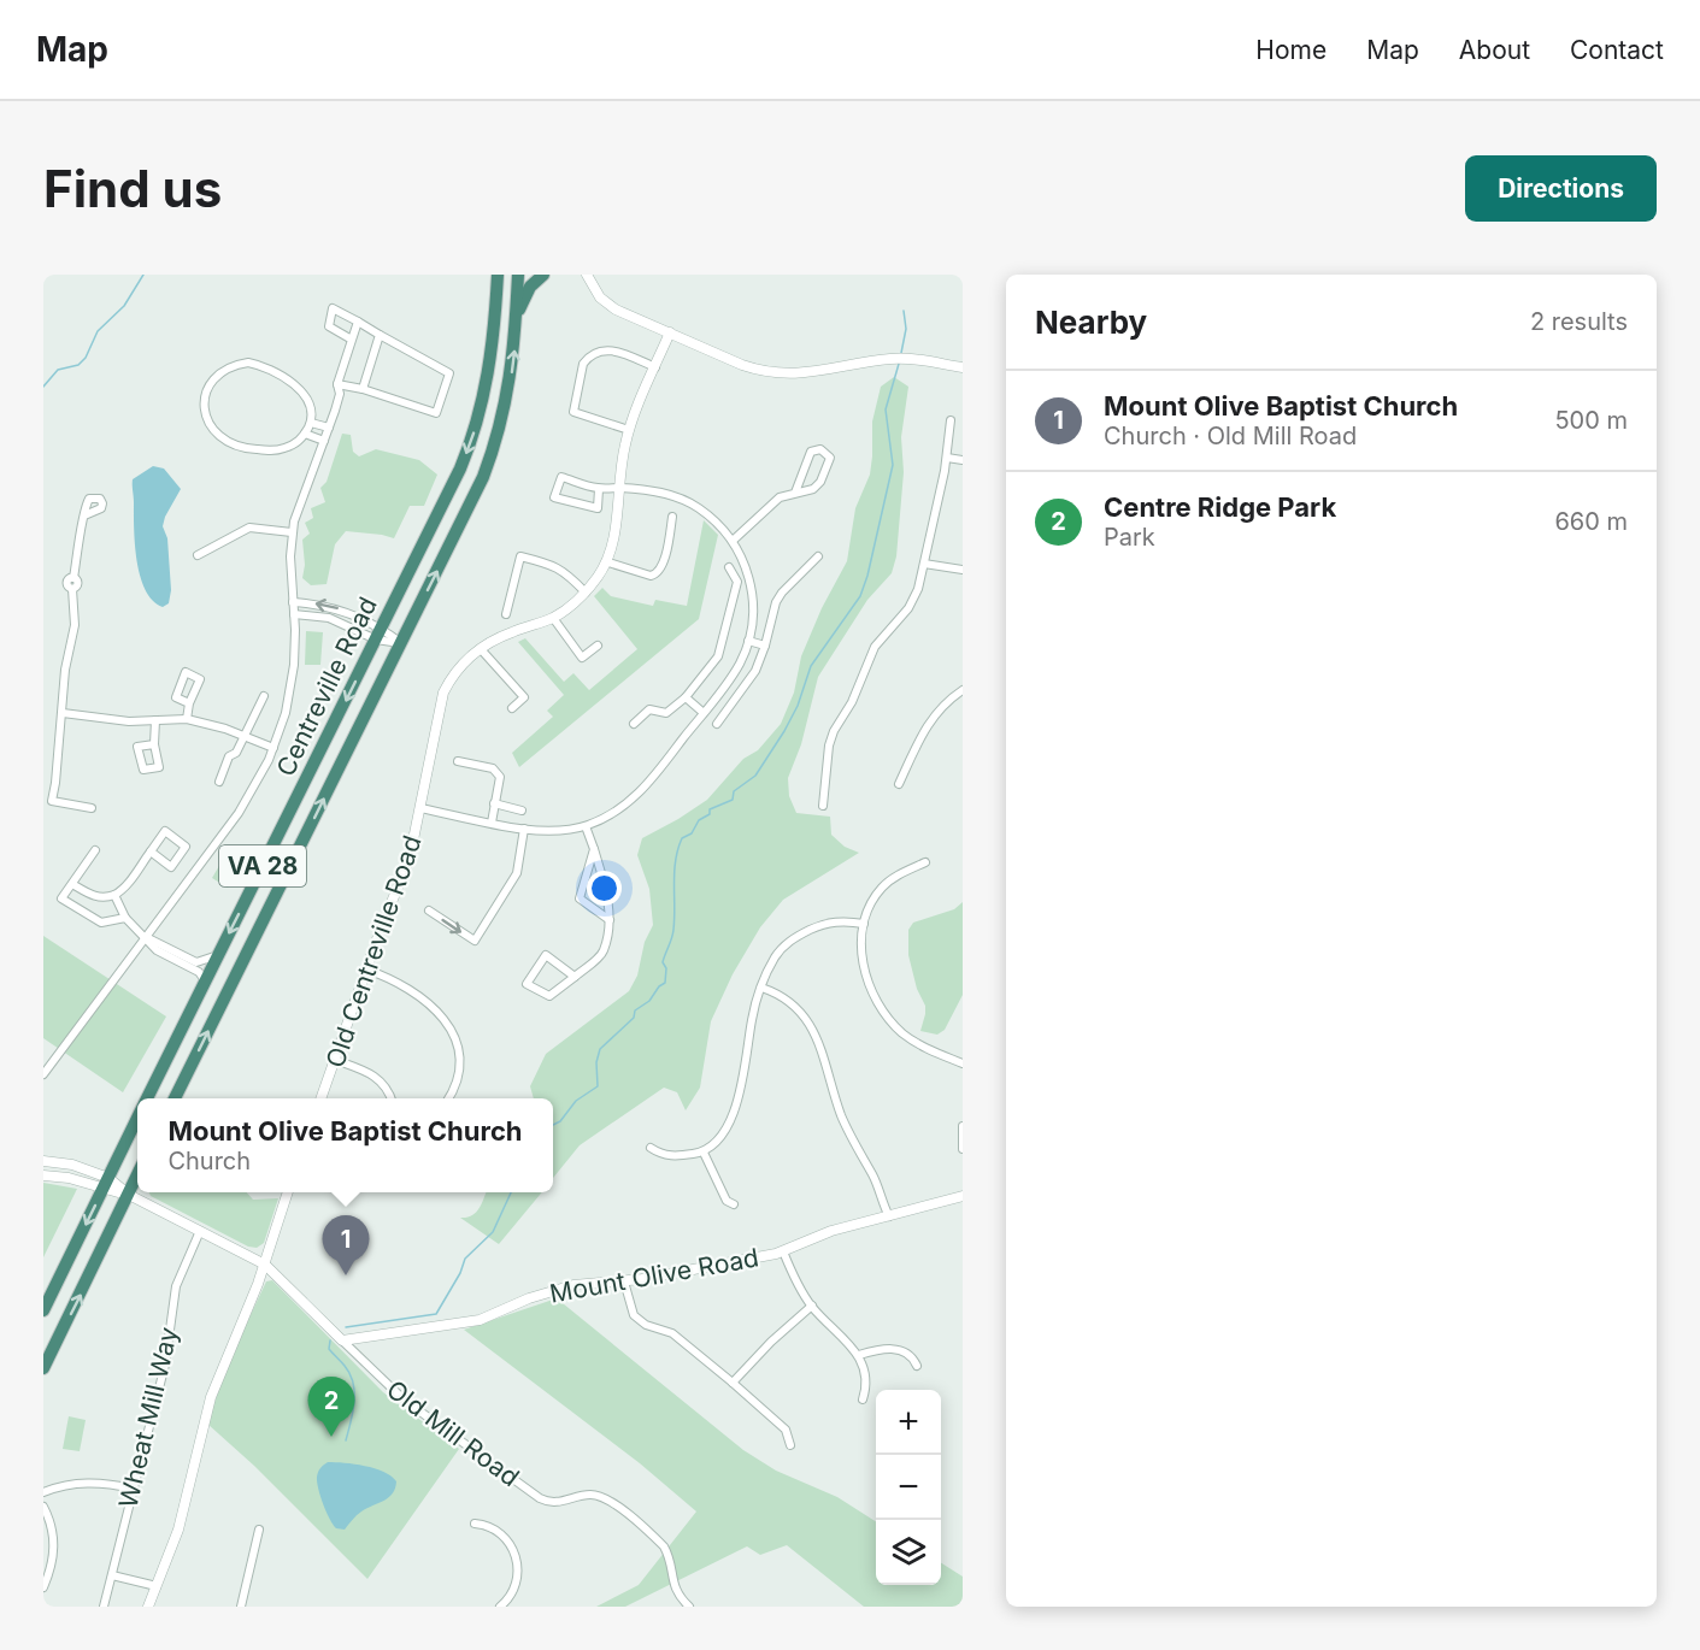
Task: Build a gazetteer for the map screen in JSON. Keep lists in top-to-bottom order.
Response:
{
  "streets": {
    "highway": ["Centreville Road", "VA 28"],
    "street": [
      "Old Centreville Road",
      "Mount Olive Road",
      "Wheat Mill Way",
      "Old Mill Road"
    ]
  },
  "crossings": [
    ["Centreville Road", "Old Mill Road"],
    ["Mount Olive Road", "Old Mill Road"],
    ["Wheat Mill Way", "Old Mill Road"]
  ],
  "page": {
    "header": "Map",
    "nav": [
      "Home",
      "Map",
      "About",
      "Contact"
    ],
    "buttons": "Directions",
    "title": "Find us",
    "heading": ["Nearby", "2 results"],
    "list": [
      {
        "mark": "1",
        "name": "Mount Olive Baptist Church",
        "note": "Church · Old Mill Road",
        "value": "500 m"
      },
      {
        "mark": "2",
        "name": "Centre Ridge Park",
        "note": "Park",
        "value": "660 m"
      }
    ],
    "popup": ["Mount Olive Baptist Church", "Church"],
    "pins": ["1", "2"],
    "map_buttons": ["+", "−"]
  }
}
